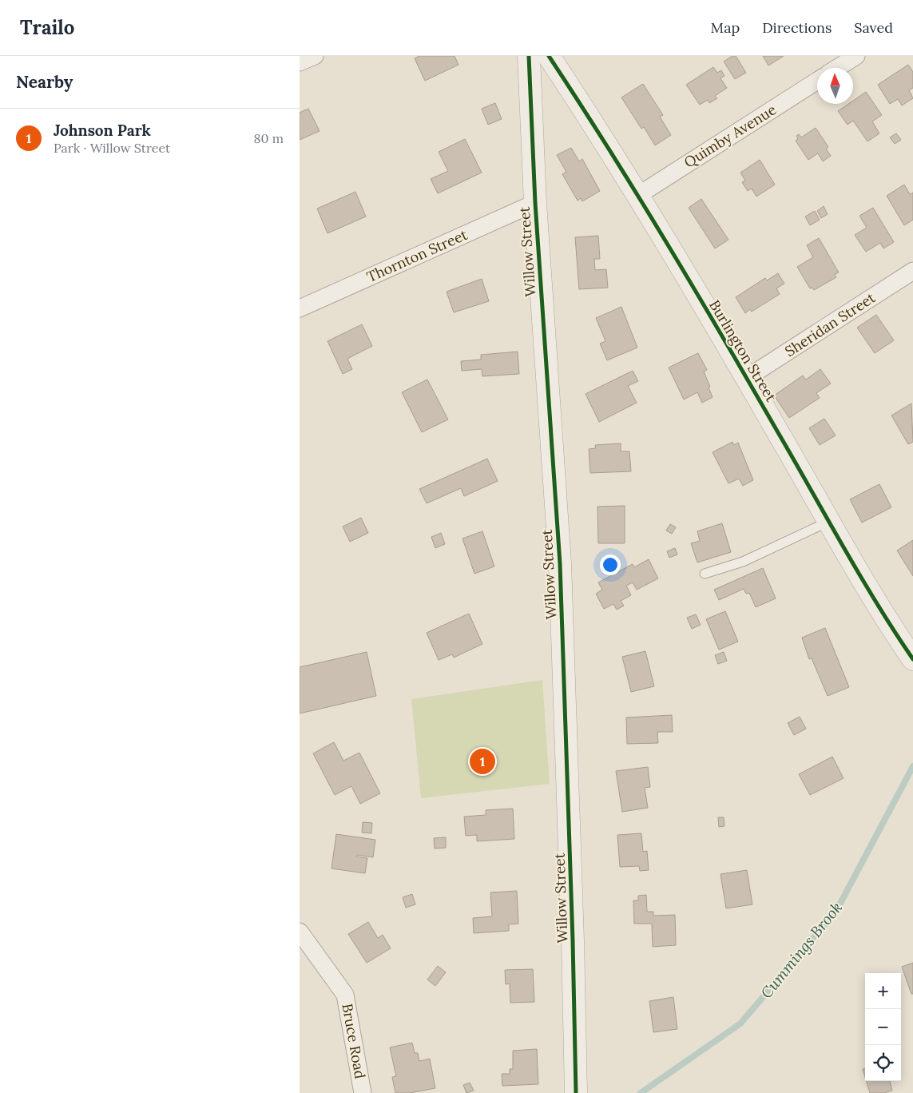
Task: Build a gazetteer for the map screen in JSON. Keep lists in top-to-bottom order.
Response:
{
  "streets": {
    "street": [
      "Quimby Avenue",
      "Willow Street",
      "Thornton Street",
      "Sheridan Street",
      "Burlington Street",
      "Bruce Road"
    ]
  },
  "crossings": [
    ["Quimby Avenue", "Burlington Street"],
    ["Willow Street", "Thornton Street"],
    ["Sheridan Street", "Burlington Street"]
  ],
  "water": ["Cummings Brook"],
  "north": "top",
  "page": {
    "header": "Trailo",
    "nav": ["Map", "Directions", "Saved"],
    "heading": "Nearby",
    "list": [
      {
        "mark": "1",
        "name": "Johnson Park",
        "note": "Park · Willow Street",
        "value": "80 m"
      }
    ],
    "pins": "1",
    "map_buttons": ["+", "−"]
  }
}
